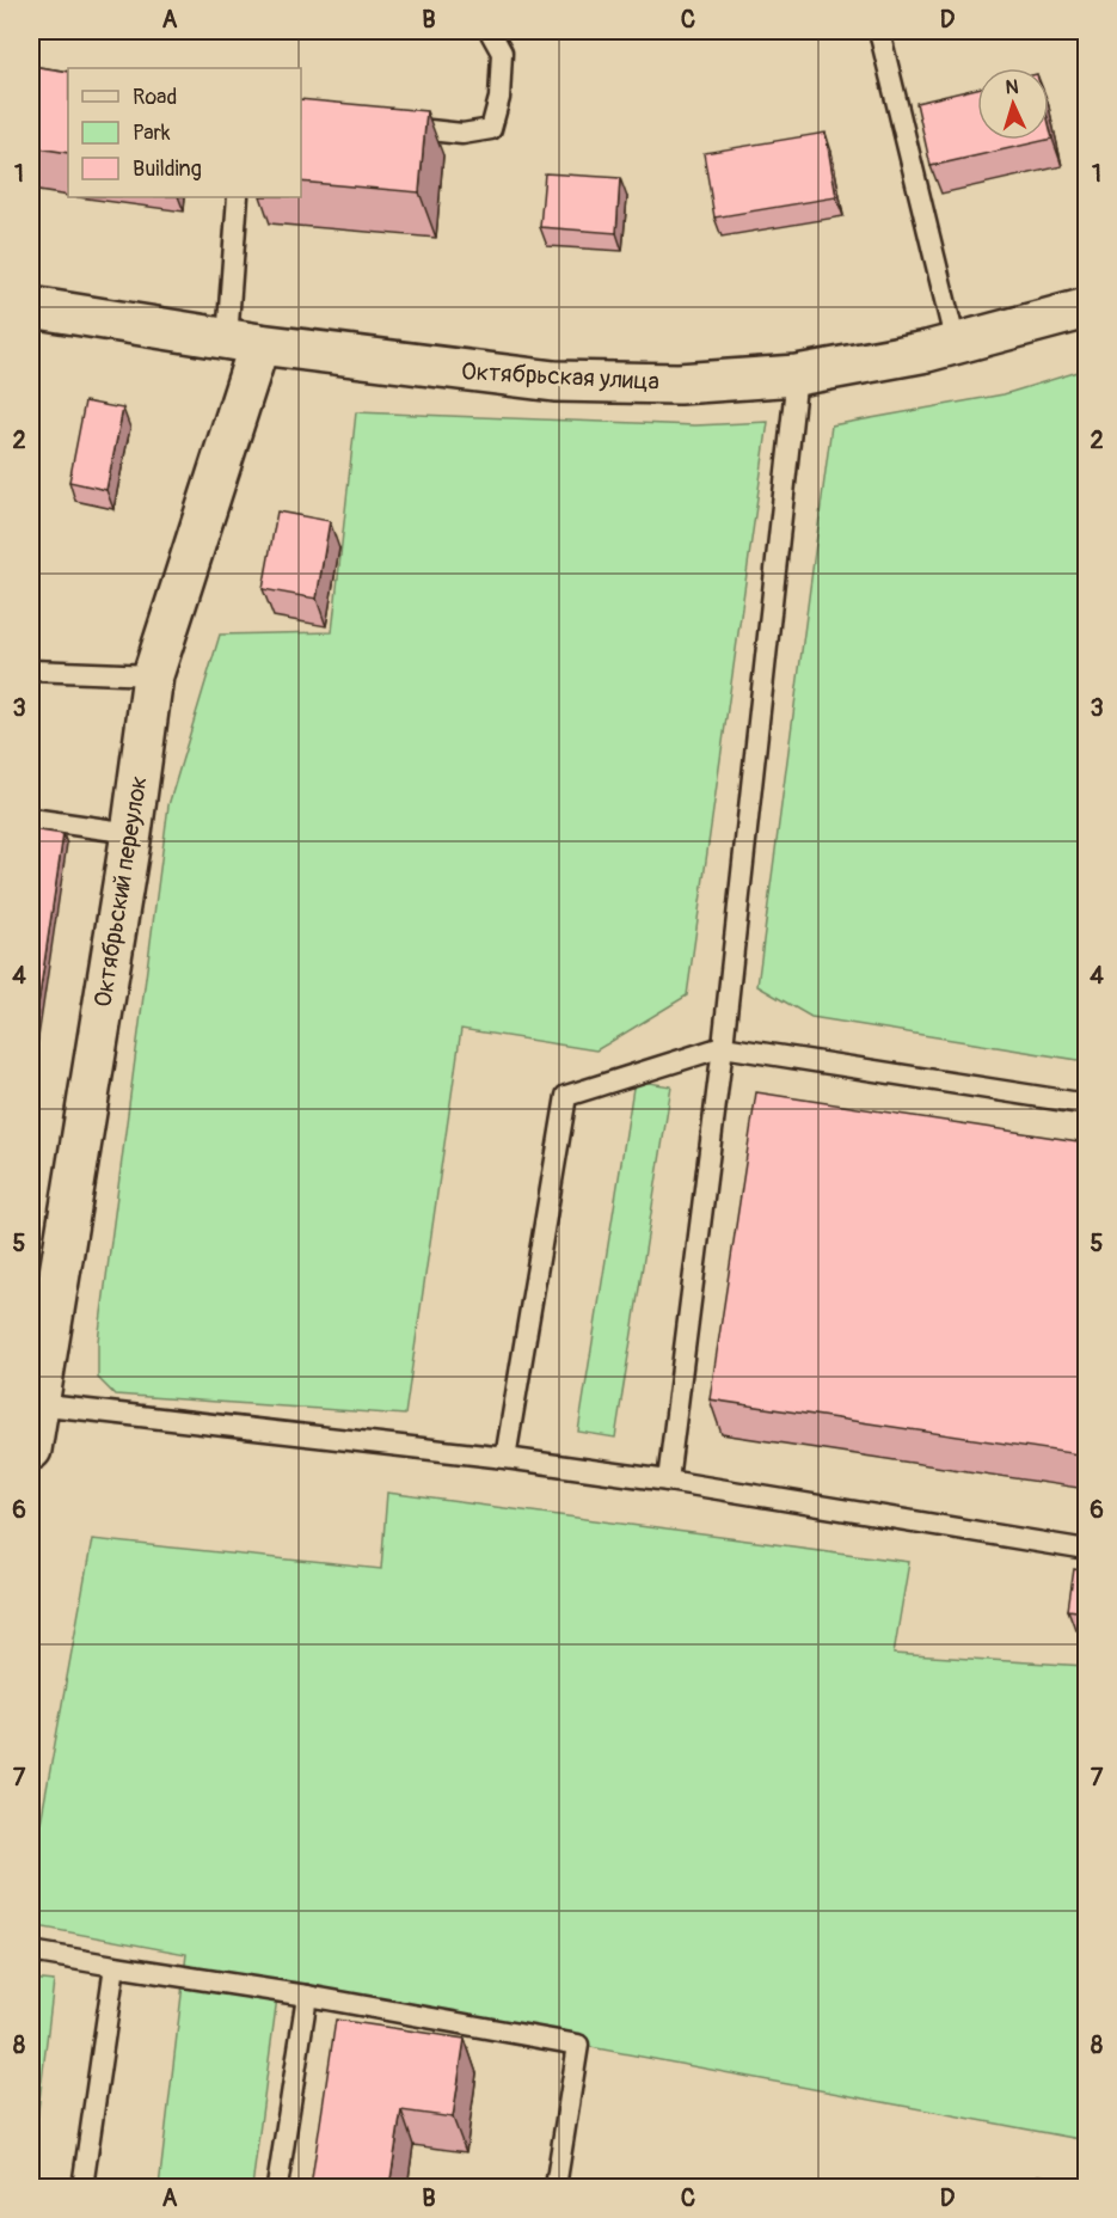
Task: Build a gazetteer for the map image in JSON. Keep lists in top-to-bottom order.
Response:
{
  "streets": {
    "street": ["Октябрьская улица", "Октябрьский переулок"]
  },
  "crossings": [
    ["Октябрьская улица", "Октябрьский переулок"]
  ],
  "legend": ["Road", "Park", "Building"],
  "north": "top",
  "grid": {
    "columns": [
      "A",
      "B",
      "C",
      "D"
    ],
    "rows": [
      "1",
      "2",
      "3",
      "4",
      "5",
      "6",
      "7",
      "8"
    ]
  }
}
